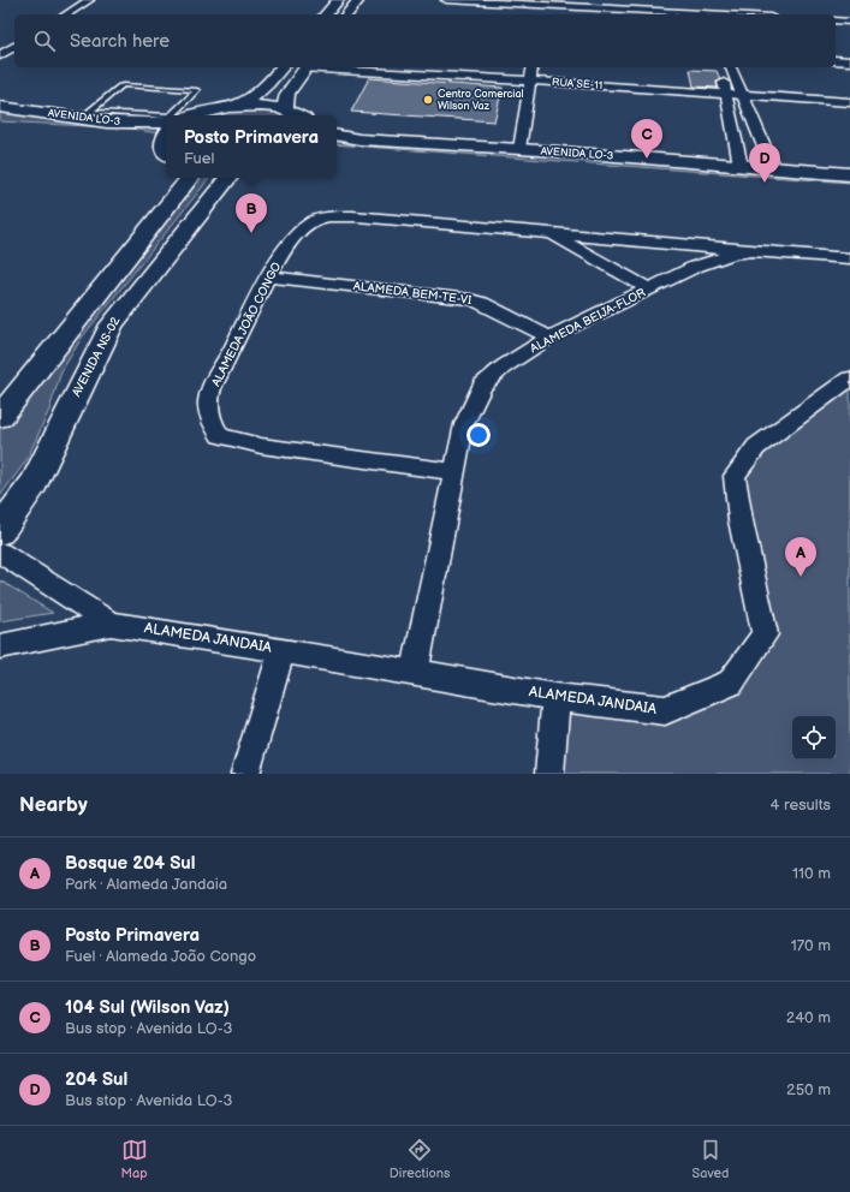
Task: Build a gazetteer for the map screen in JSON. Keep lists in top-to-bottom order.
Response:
{
  "streets": {
    "street": [
      "RUA SE-11",
      "AVENIDA LO-3",
      "ALAMEDA BEM-TE-VI",
      "ALAMEDA BEIJA-FLOR",
      "ALAMEDA JOÃO CONGO",
      "AVENIDA NS-02",
      "ALAMEDA JANDAIA"
    ]
  },
  "crossings": [
    ["ALAMEDA BEM-TE-VI", "ALAMEDA BEIJA-FLOR"],
    ["ALAMEDA BEM-TE-VI", "ALAMEDA JOÃO CONGO"],
    ["ALAMEDA BEIJA-FLOR", "ALAMEDA JOÃO CONGO"],
    ["ALAMEDA BEIJA-FLOR", "ALAMEDA JANDAIA"]
  ],
  "places": ["Centro Comercial Wilson Vaz"],
  "page": {
    "search": "Search here",
    "popup": ["Posto Primavera", "Fuel"],
    "pins": [
      "C",
      "D",
      "B",
      "A"
    ],
    "heading": ["Nearby", "4 results"],
    "list": [
      {
        "mark": "A",
        "name": "Bosque 204 Sul",
        "note": "Park · Alameda Jandaia",
        "value": "110 m"
      },
      {
        "mark": "B",
        "name": "Posto Primavera",
        "note": "Fuel · Alameda João Congo",
        "value": "170 m"
      },
      {
        "mark": "C",
        "name": "104 Sul (Wilson Vaz)",
        "note": "Bus stop · Avenida LO-3",
        "value": "240 m"
      },
      {
        "mark": "D",
        "name": "204 Sul",
        "note": "Bus stop · Avenida LO-3",
        "value": "250 m"
      }
    ],
    "nav": ["Map", "Directions", "Saved"]
  }
}
